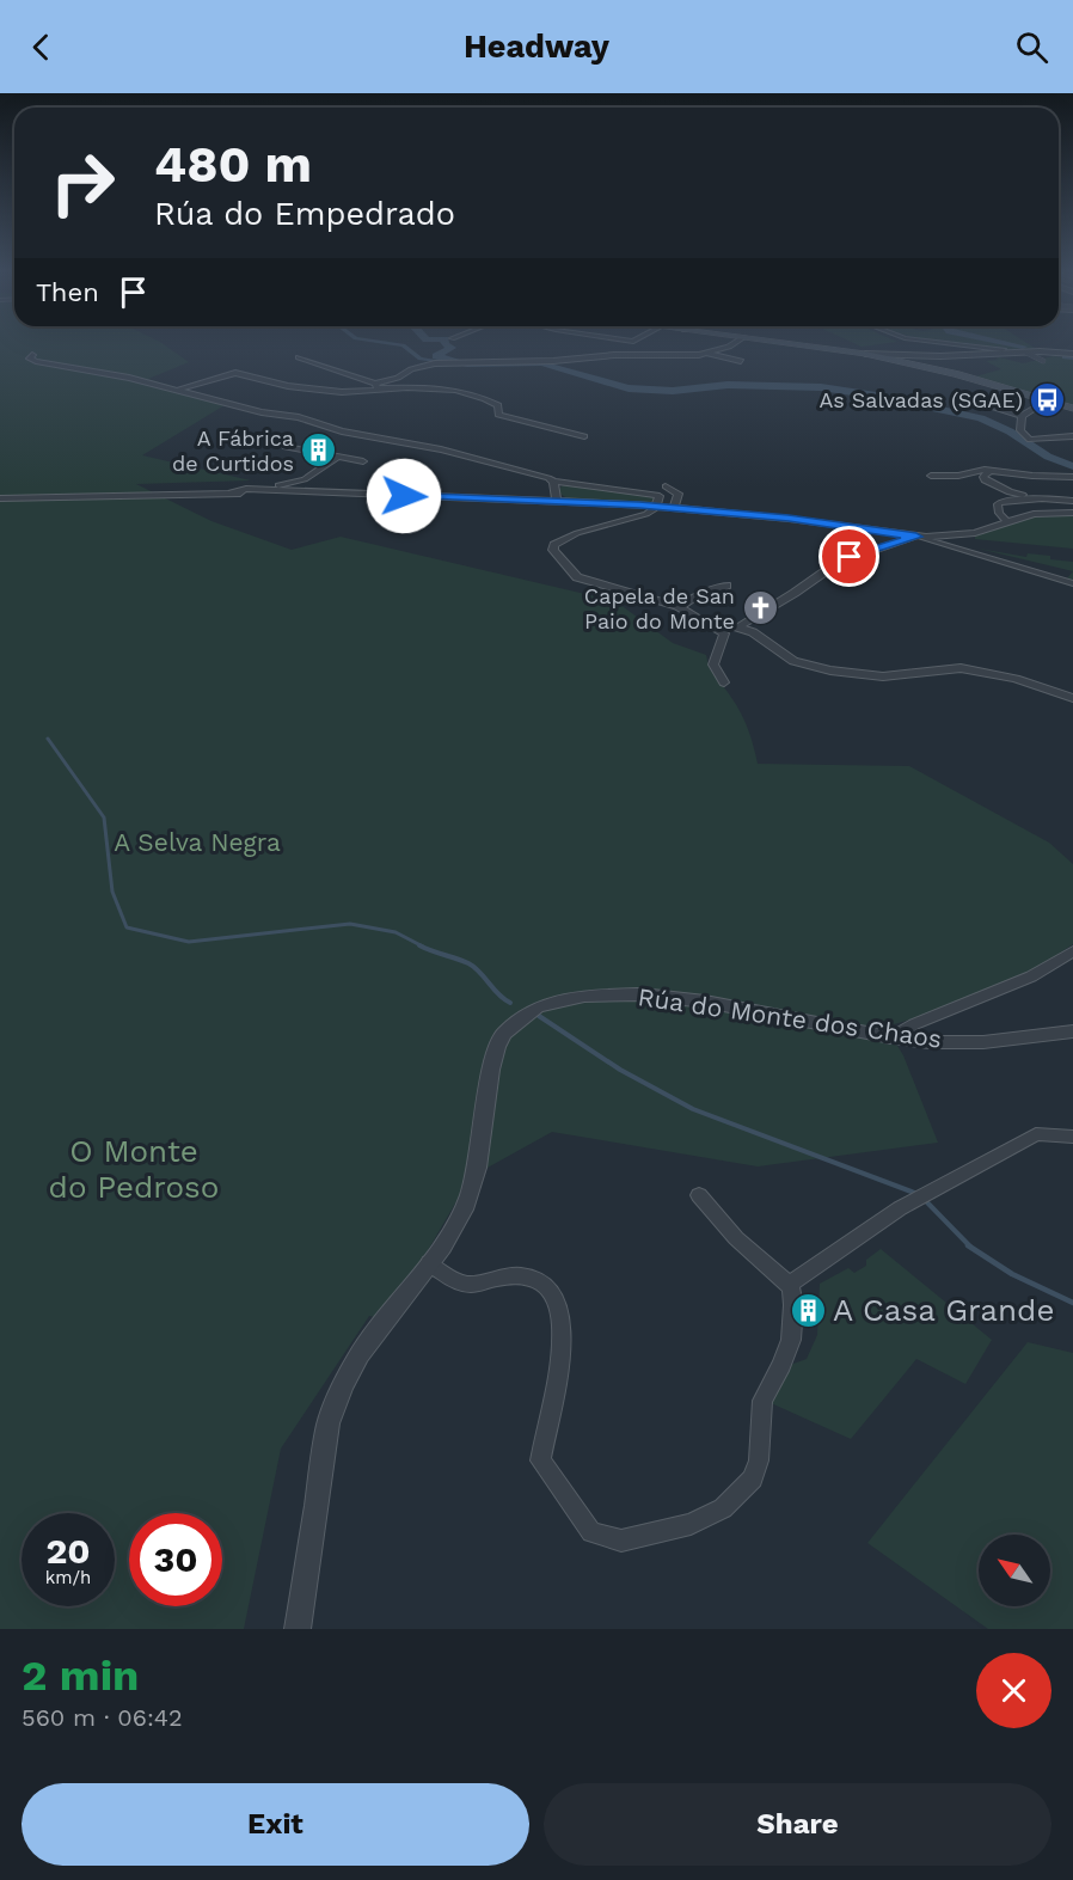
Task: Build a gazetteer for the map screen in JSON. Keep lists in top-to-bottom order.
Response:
{
  "streets": {
    "street": ["Rúa do Monte dos Chaos"]
  },
  "parks": ["A Selva Negra", "O Monte do Pedroso"],
  "places": {
    "bus stop": ["As Salvadas (SGAE)"],
    "building": ["A Fábrica de Curtidos", "A Casa Grande"],
    "church": ["Capela de San Paio do Monte"]
  },
  "north": "top left",
  "page": {
    "header": "Headway",
    "turn": ["480 m", "Rúa do Empedrado"],
    "then": "Then",
    "speed": "20 km/h",
    "limit": "30",
    "heading": ["2 min", "560 m · 06:42"],
    "buttons": ["Exit", "Share"]
  }
}
